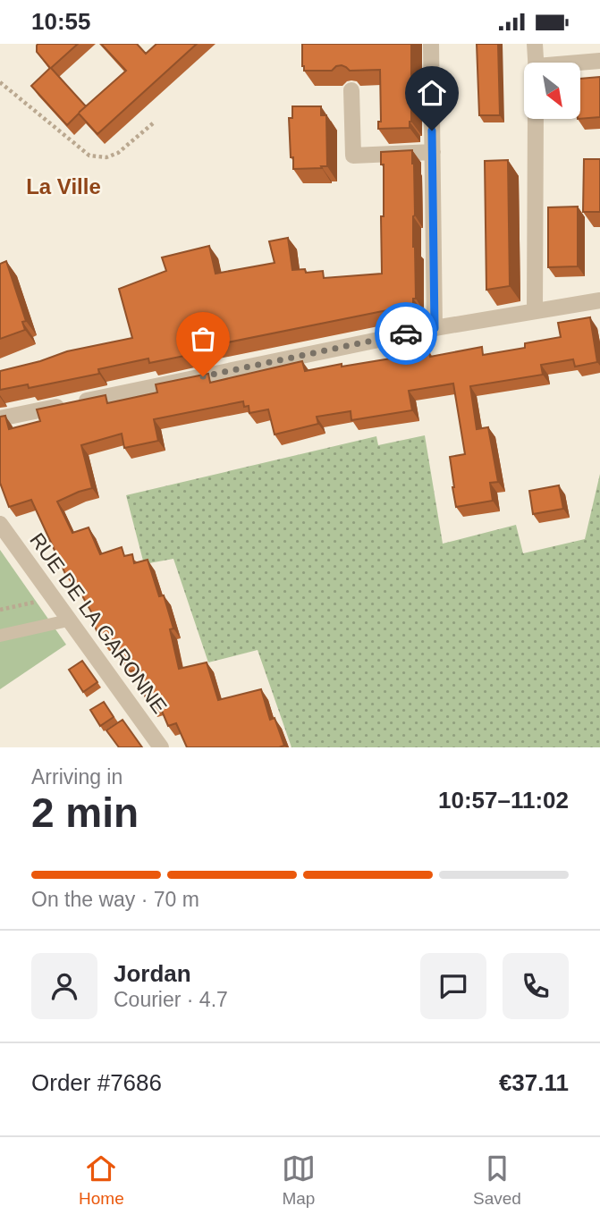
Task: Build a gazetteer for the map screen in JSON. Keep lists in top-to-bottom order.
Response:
{
  "streets": {
    "street": ["RUE DE LA GARONNE"]
  },
  "districts": ["La Ville"],
  "north": "bottom right",
  "page": {
    "status": "10:55",
    "heading": ["2 min", "Arriving in", "10:57–11:02"],
    "panel": [
      "Jordan",
      "Courier · 4.7",
      "Order #7686",
      "€37.11"
    ],
    "bar": "On the way · 70 m",
    "tabs": ["Home", "Map", "Saved"]
  }
}
